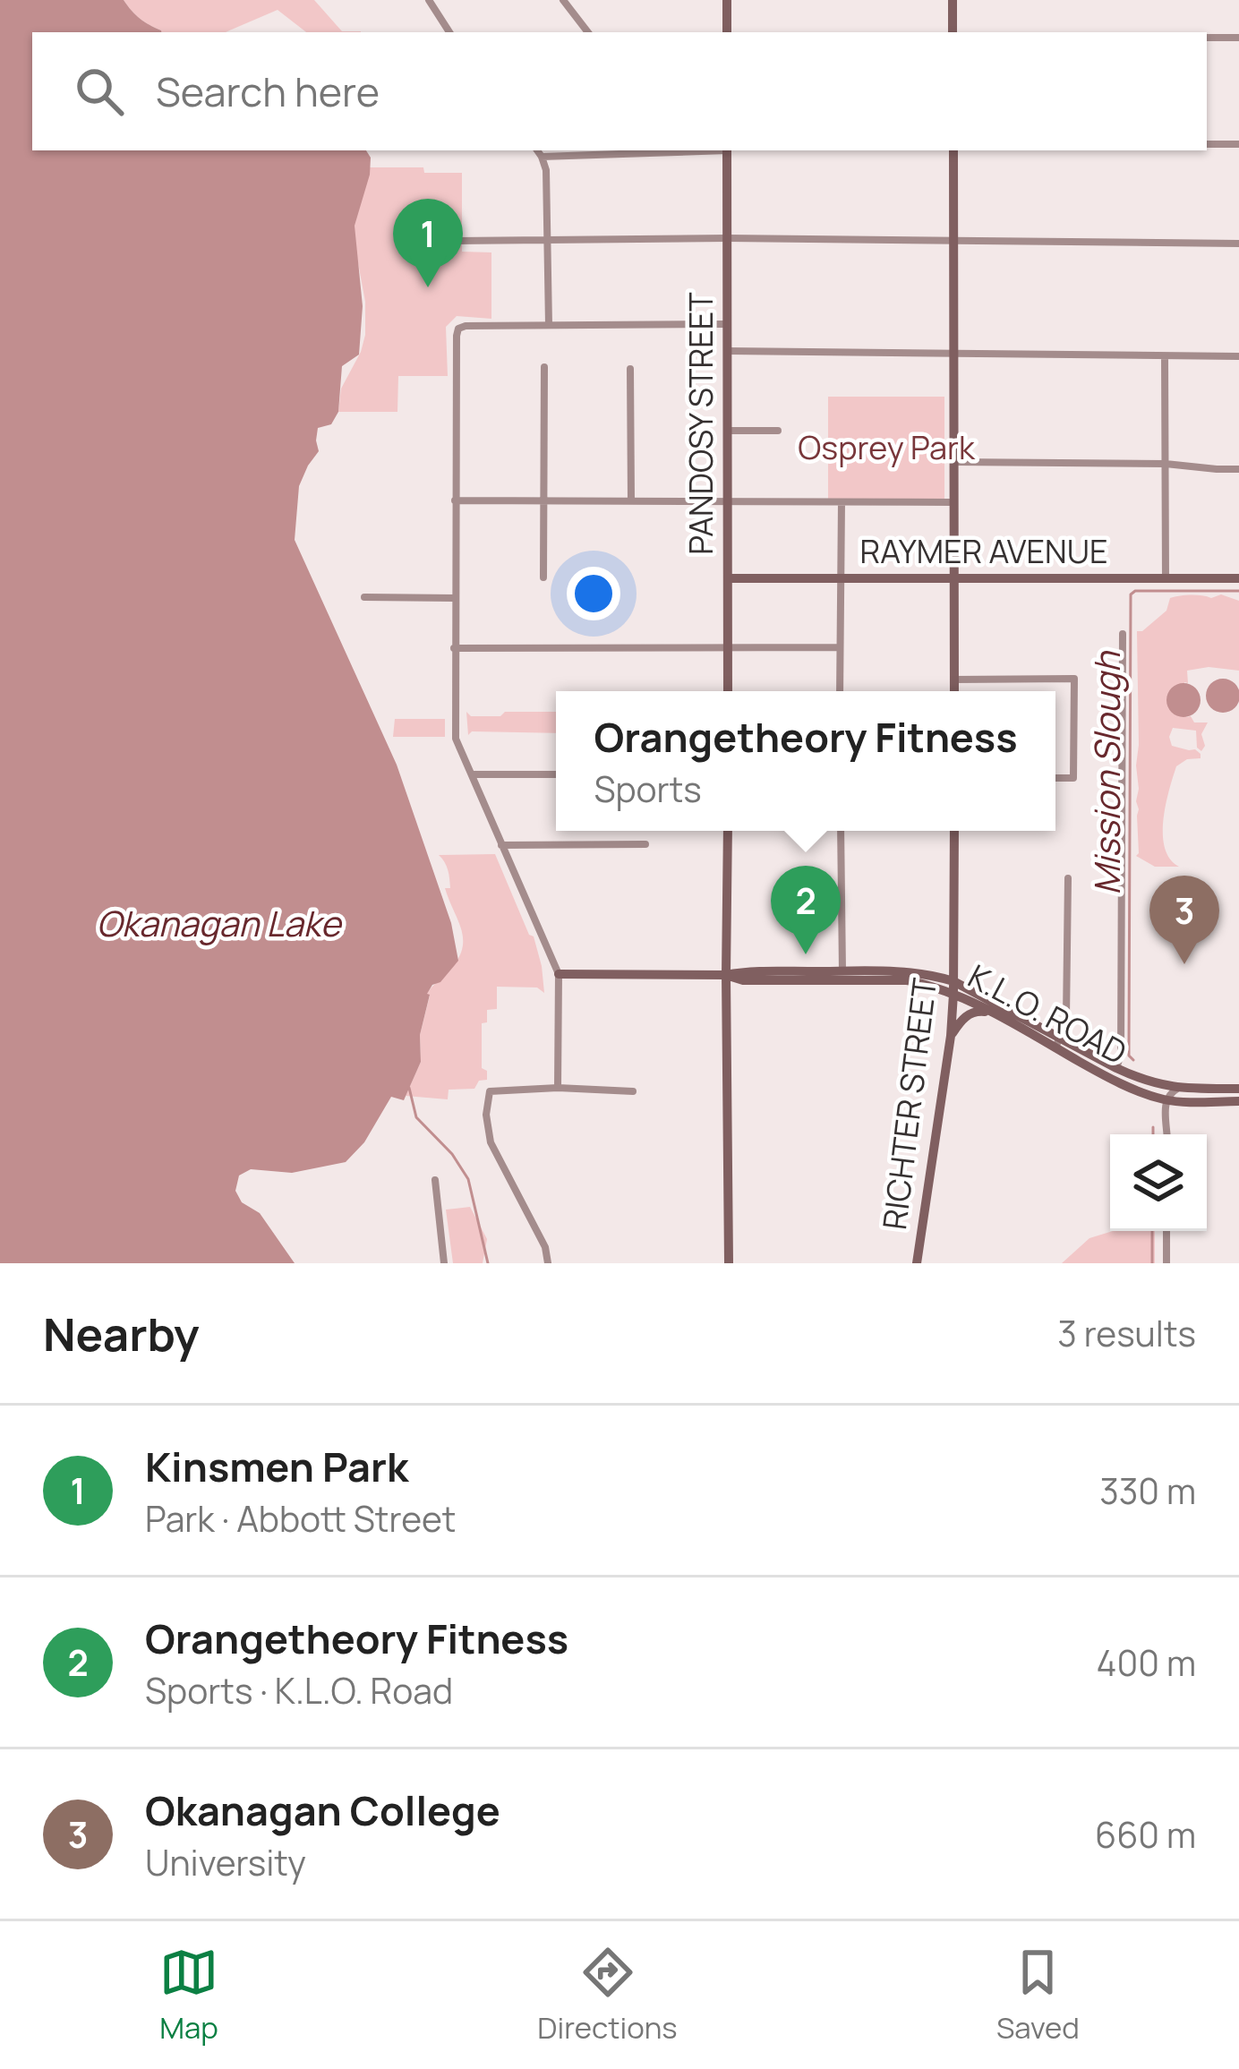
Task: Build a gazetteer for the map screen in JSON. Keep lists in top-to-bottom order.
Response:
{
  "streets": {
    "street": [
      "PANDOSY STREET",
      "RAYMER AVENUE",
      "K.L.O. ROAD",
      "RICHTER STREET"
    ]
  },
  "crossings": [
    ["PANDOSY STREET", "RAYMER AVENUE"],
    ["K.L.O. ROAD", "RICHTER STREET"]
  ],
  "water": ["Mission Slough", "Okanagan Lake"],
  "parks": ["Osprey Park"],
  "page": {
    "search": "Search here",
    "pins": ["1", "2", "3"],
    "popup": ["Orangetheory Fitness", "Sports"],
    "heading": ["Nearby", "3 results"],
    "list": [
      {
        "mark": "1",
        "name": "Kinsmen Park",
        "note": "Park · Abbott Street",
        "value": "330 m"
      },
      {
        "mark": "2",
        "name": "Orangetheory Fitness",
        "note": "Sports · K.L.O. Road",
        "value": "400 m"
      },
      {
        "mark": "3",
        "name": "Okanagan College",
        "note": "University",
        "value": "660 m"
      }
    ],
    "nav": ["Map", "Directions", "Saved"]
  }
}
